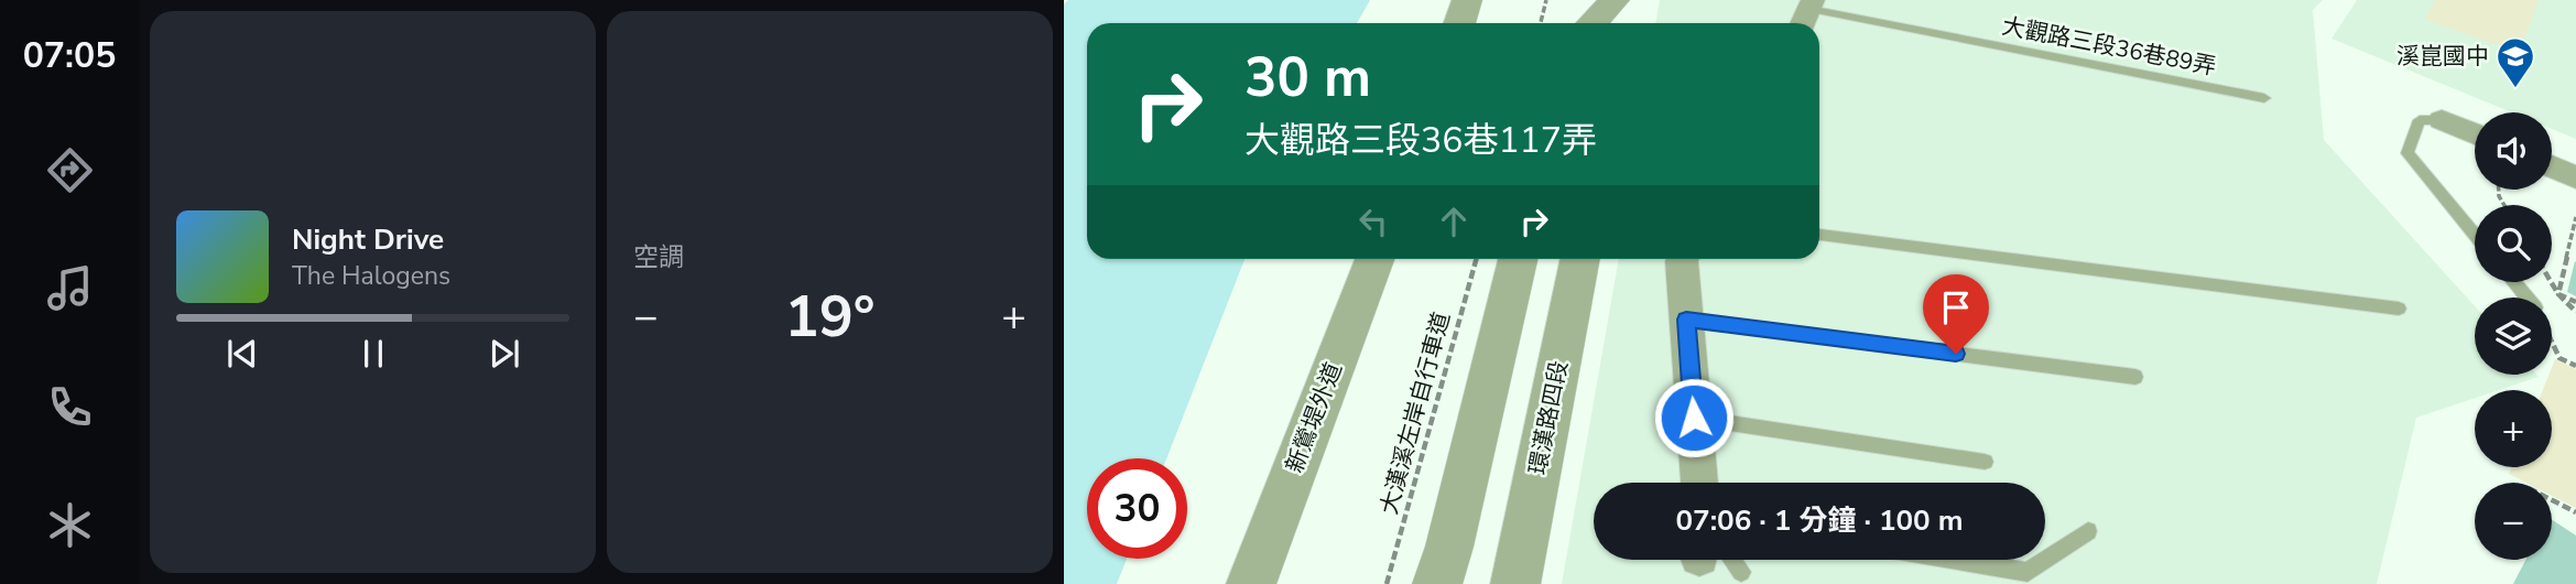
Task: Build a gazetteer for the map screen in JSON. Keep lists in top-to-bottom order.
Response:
{
  "streets": {
    "street": ["新鶯堤外道", "環漢路四段"],
    "lane": ["大觀路三段36巷89弄"],
    "path": ["大漢溪左岸自行車道"]
  },
  "places": {
    "school or university": ["溪崑國中"]
  },
  "page": {
    "tabs": "07:05",
    "tile": "空調",
    "turn": ["30 m", "大觀路三段36巷117弄"],
    "map_buttons": ["+", "−"],
    "song": ["Night Drive", "The Halogens"],
    "heat": ["−", "19°", "+"],
    "limit": "30",
    "trip": "07:06 · 1 分鐘 · 100 m"
  }
}
